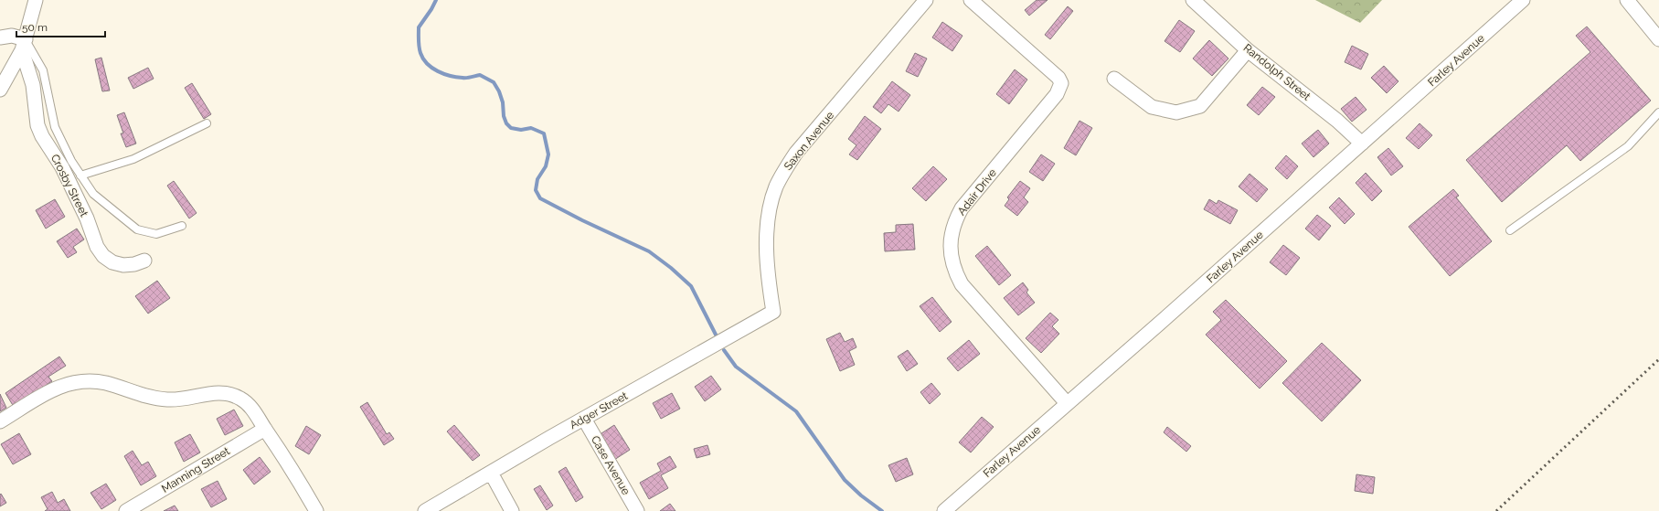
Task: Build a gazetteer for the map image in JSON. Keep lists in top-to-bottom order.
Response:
{
  "streets": {
    "street": [
      "Farley Avenue",
      "Randolph Street",
      "Saxon Avenue",
      "Crosby Street",
      "Adair Drive",
      "Adger Street",
      "Case Avenue",
      "Manning Street"
    ]
  },
  "crossings": [
    ["Farley Avenue", "Randolph Street"],
    ["Farley Avenue", "Adair Drive"],
    ["Saxon Avenue", "Adger Street"],
    ["Adger Street", "Case Avenue"]
  ],
  "scale_bar": "50 m"
}
